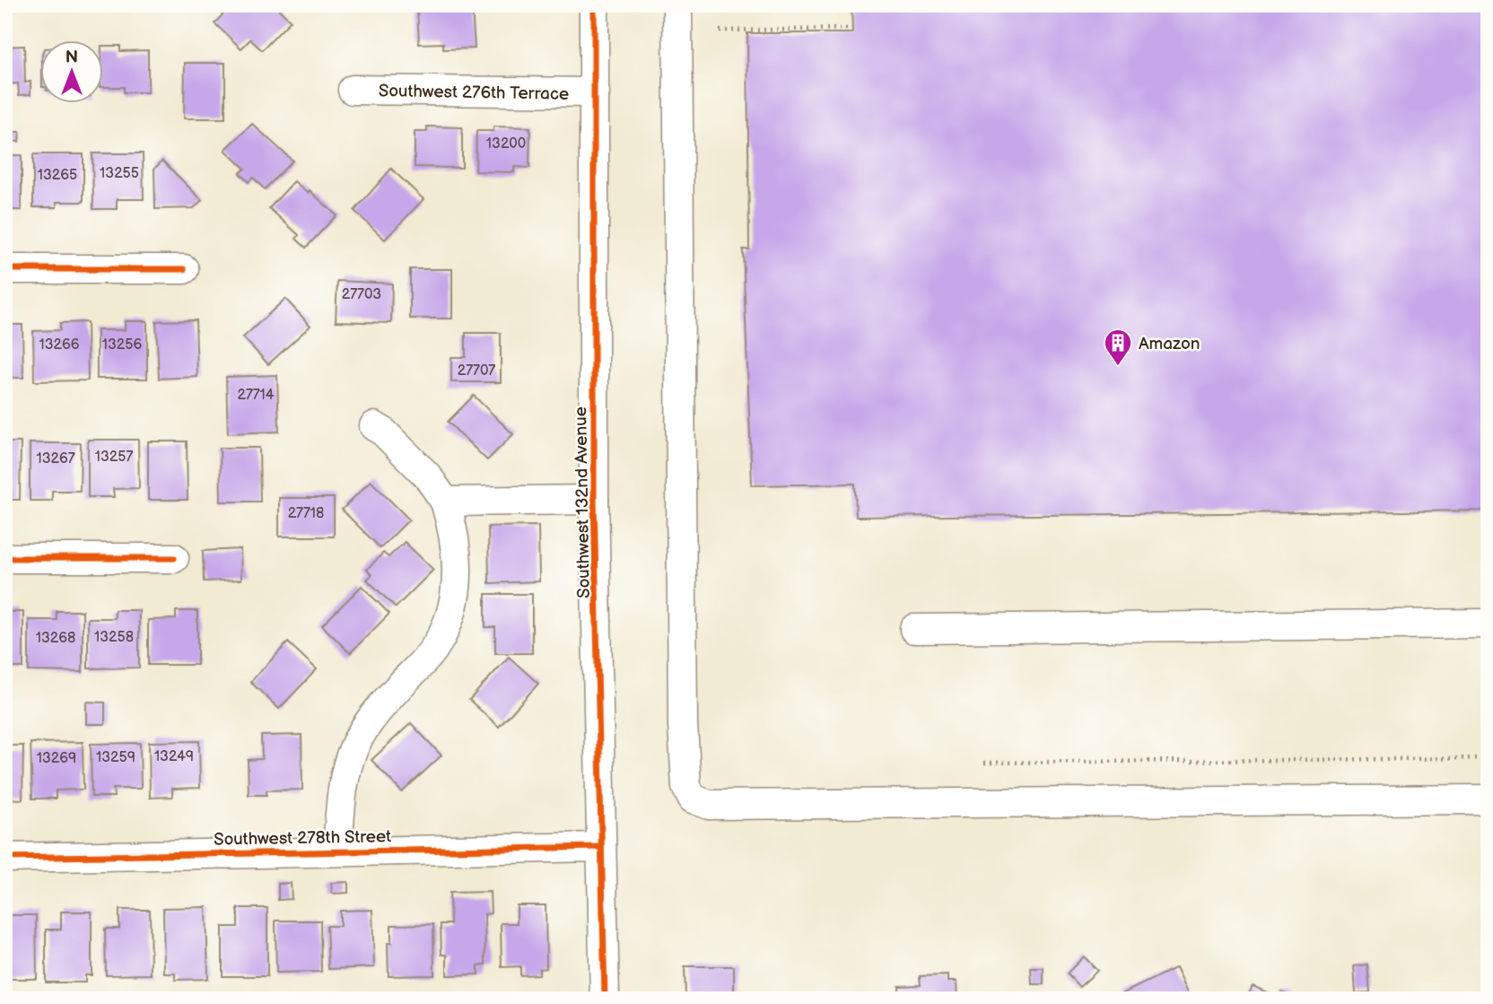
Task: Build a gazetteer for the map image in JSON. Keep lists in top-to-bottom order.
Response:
{
  "streets": {
    "street": ["Southwest 276th Terrace", "Southwest 132nd Avenue", "Southwest 278th Street"]
  },
  "crossings": [
    ["Southwest 276th Terrace", "Southwest 132nd Avenue"],
    ["Southwest 132nd Avenue", "Southwest 278th Street"]
  ],
  "places": {
    "building": ["Amazon"]
  },
  "house_numbers": [
    "13200",
    "13255",
    "13265",
    "27703",
    "13266",
    "13256",
    "27707",
    "27714",
    "13257",
    "13267",
    "27718",
    "13258",
    "13268",
    "13249",
    "13259",
    "13269"
  ],
  "north": "top"
}
